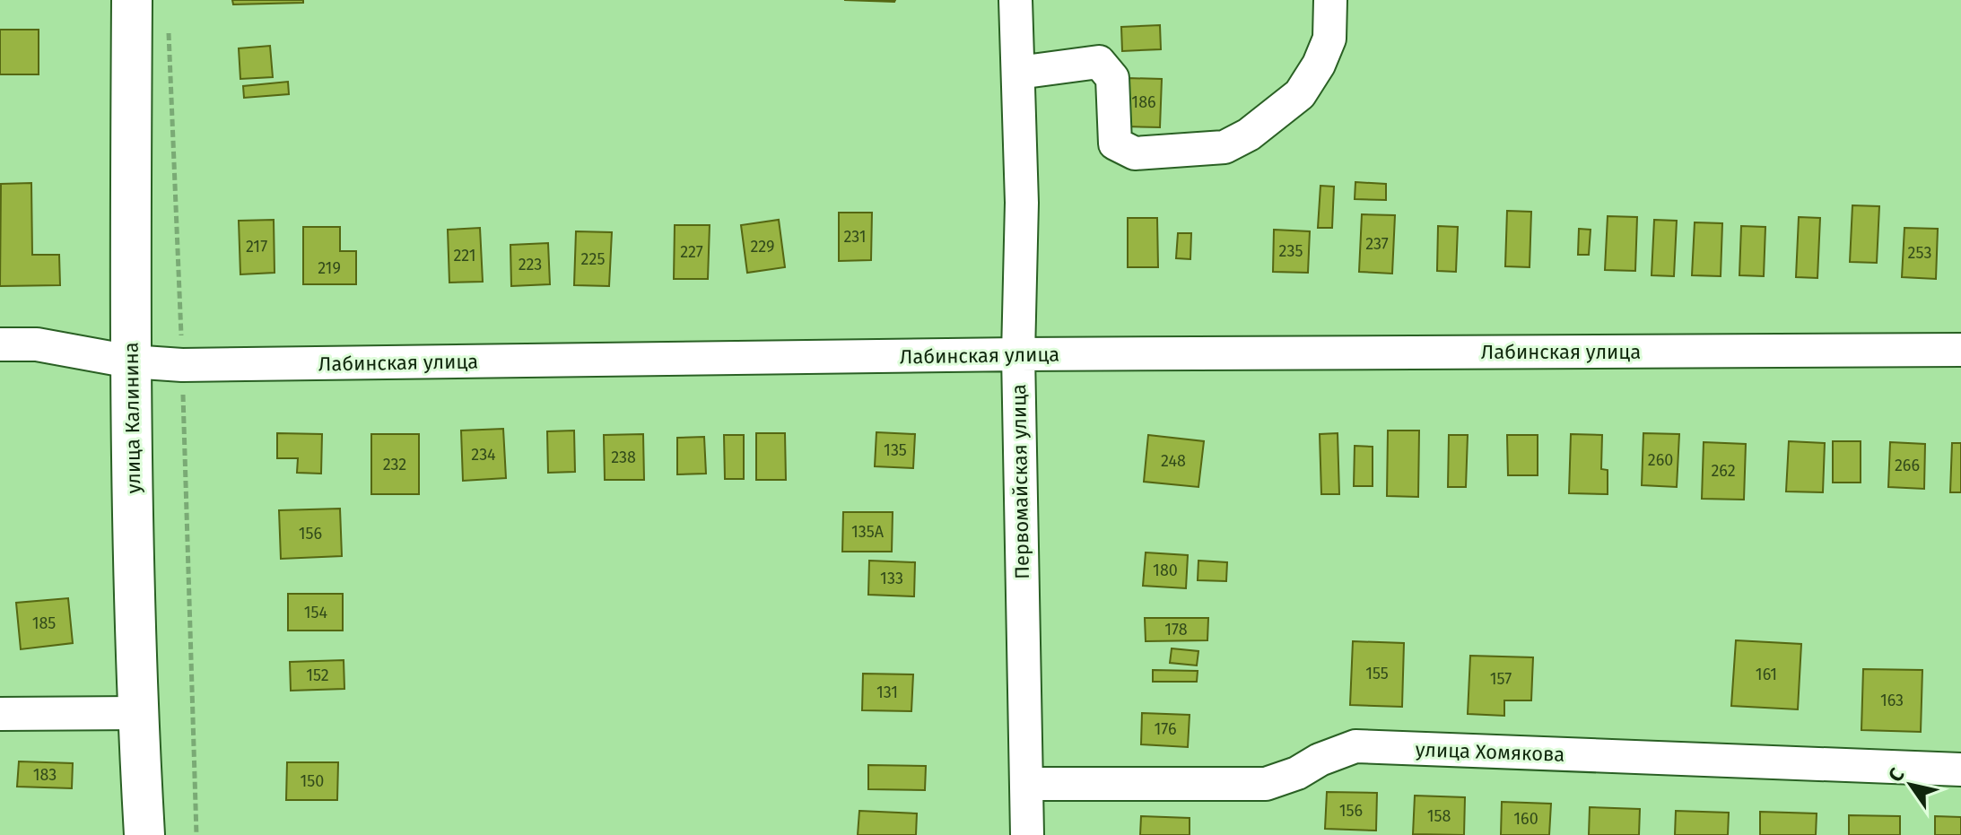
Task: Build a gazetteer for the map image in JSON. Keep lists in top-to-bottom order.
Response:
{
  "streets": {
    "street": [
      "Лабинская улица",
      "улица Калинина",
      "Первомайская улица",
      "улица Хомякова"
    ]
  },
  "crossings": [
    ["Лабинская улица", "улица Калинина"],
    ["Лабинская улица", "Первомайская улица"],
    ["Первомайская улица", "улица Хомякова"]
  ],
  "house_numbers": [
    "186",
    "231",
    "237",
    "217",
    "229",
    "235",
    "227",
    "253",
    "221",
    "225",
    "223",
    "219",
    "135",
    "234",
    "238",
    "260",
    "248",
    "232",
    "266",
    "262",
    "135А",
    "156",
    "180",
    "133",
    "154",
    "185",
    "178",
    "155",
    "161",
    "152",
    "157",
    "131",
    "163",
    "176",
    "183",
    "150",
    "156",
    "158",
    "160"
  ],
  "north": "top left"
}
